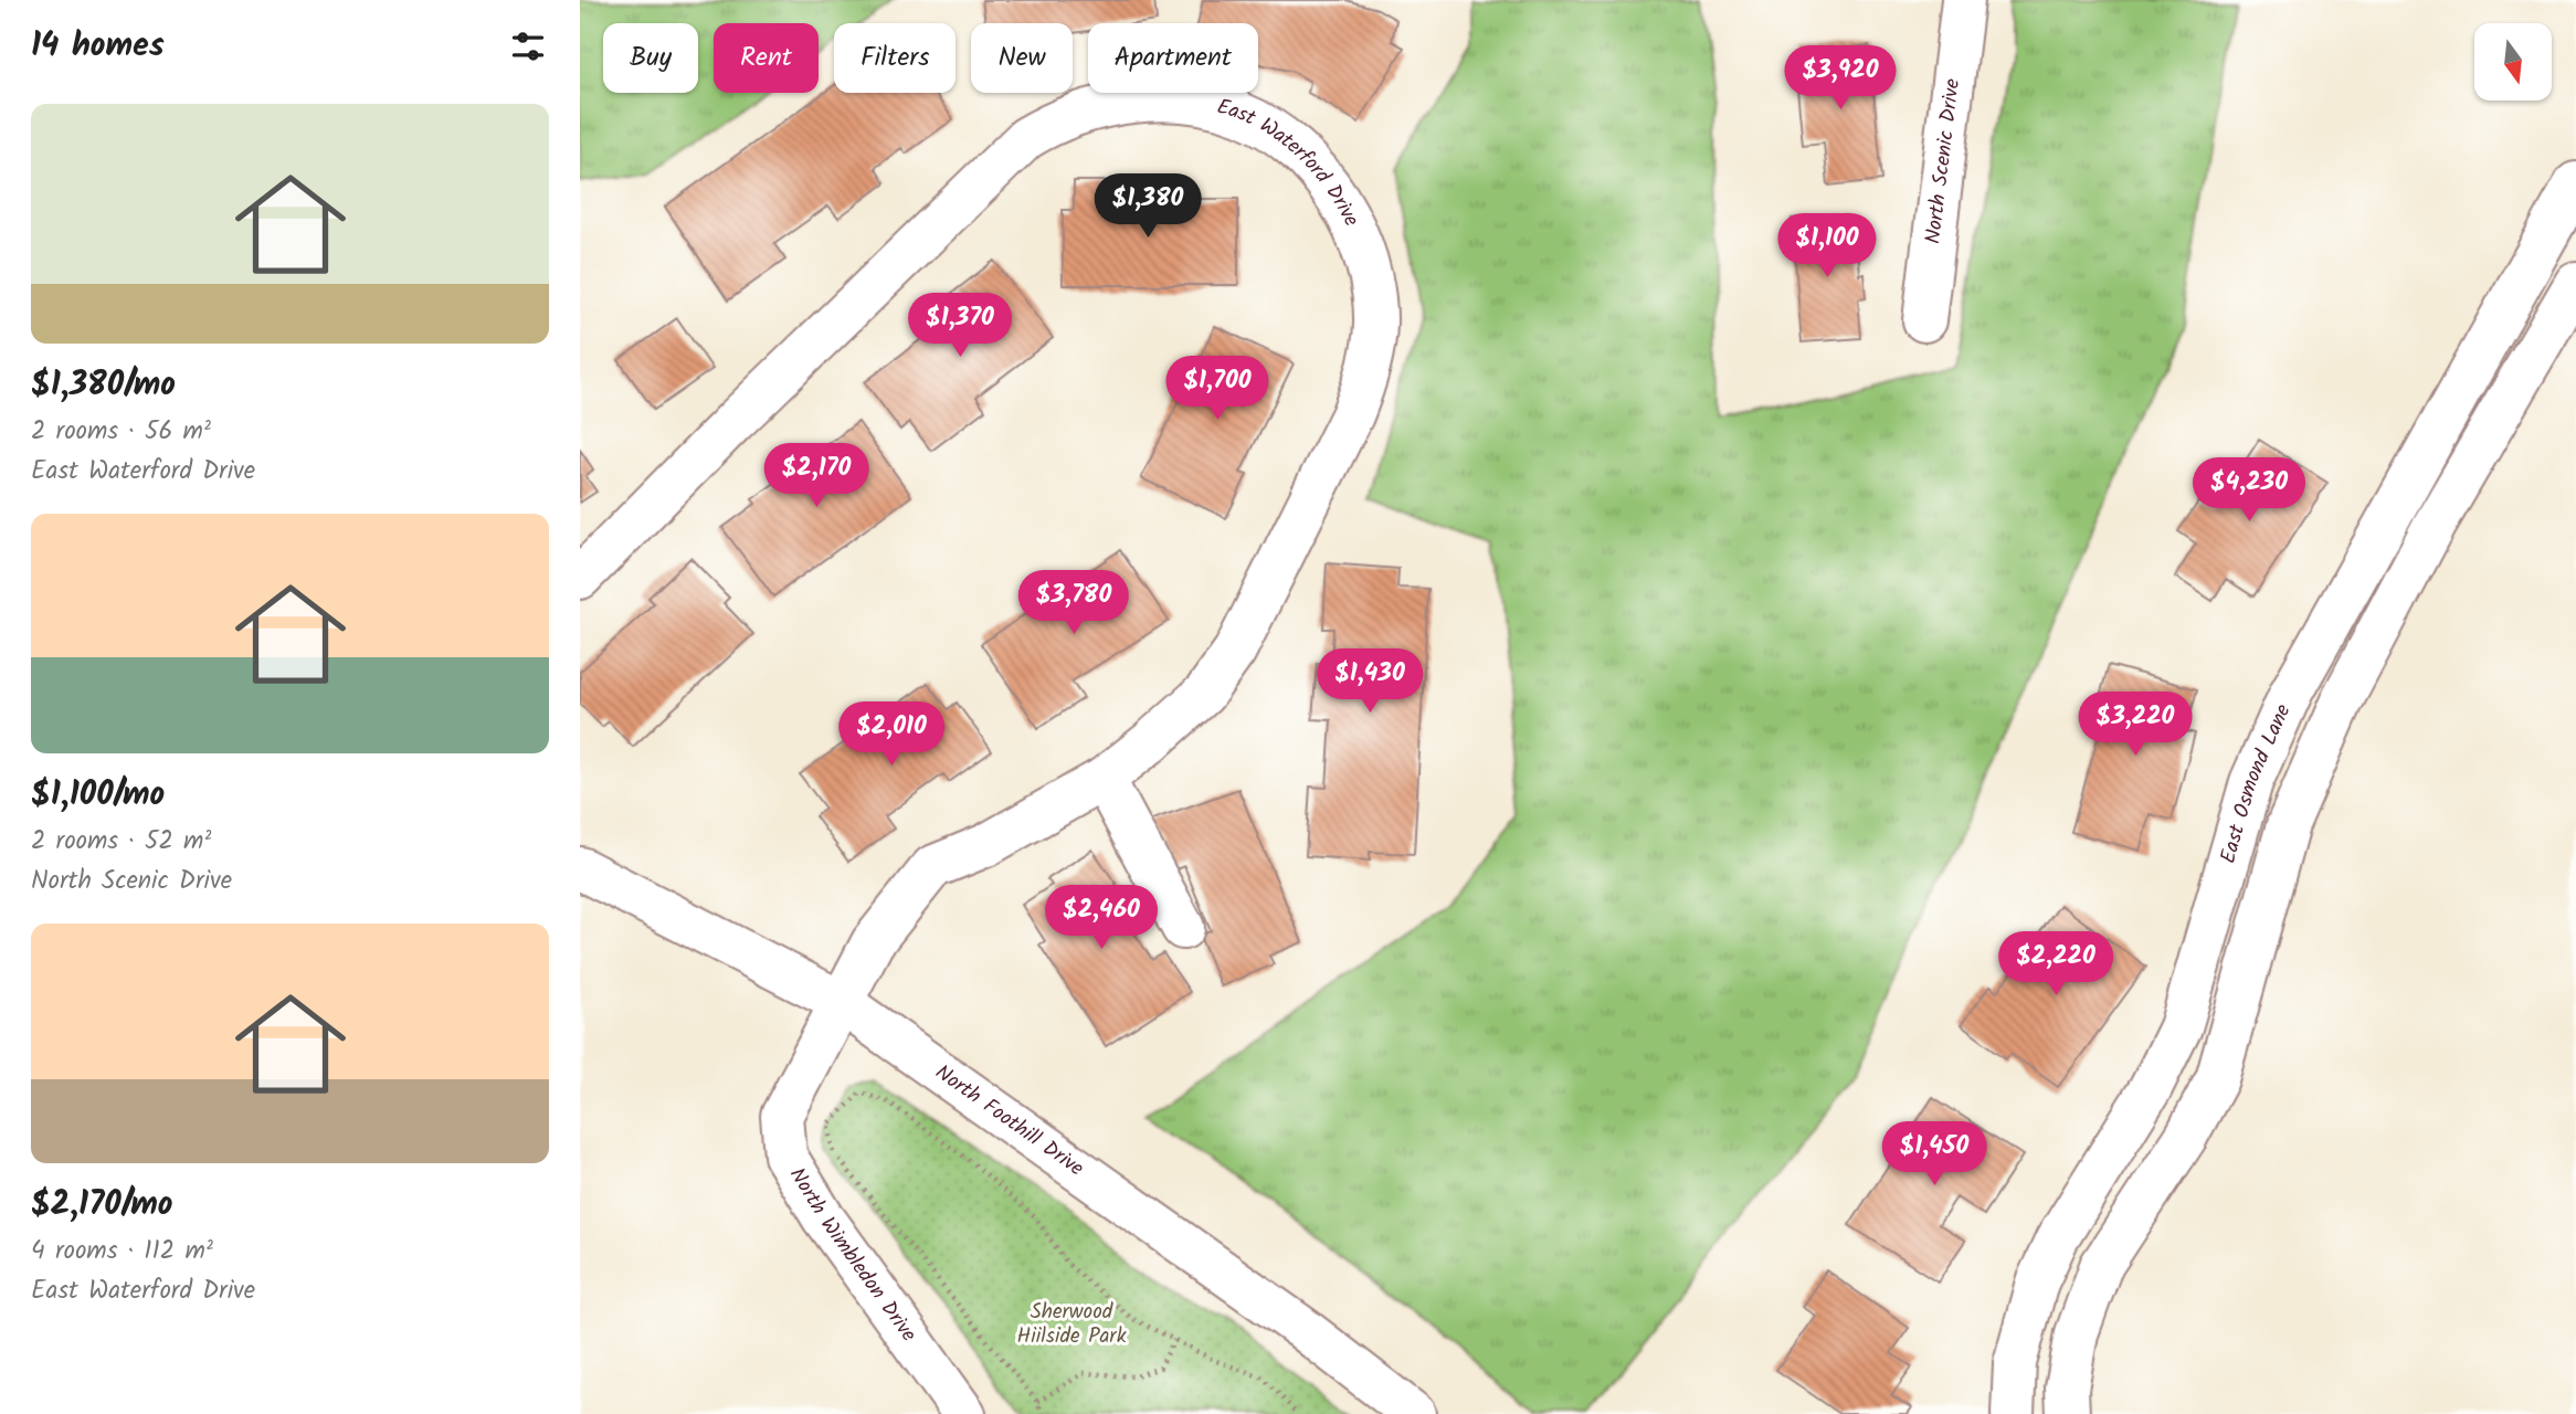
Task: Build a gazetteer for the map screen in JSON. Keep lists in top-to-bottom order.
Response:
{
  "streets": {
    "street": [
      "North Scenic Drive",
      "East Waterford Drive",
      "East Osmond Lane",
      "North Foothill Drive",
      "North Wimbledon Drive"
    ]
  },
  "crossings": [
    ["East Waterford Drive", "North Foothill Drive"],
    ["East Waterford Drive", "North Wimbledon Drive"],
    ["North Foothill Drive", "North Wimbledon Drive"]
  ],
  "parks": ["Sherwood Hiilside Park"],
  "north": "bottom",
  "page": {
    "heading": "14 homes",
    "chip": [
      "Buy",
      "Rent",
      "Filters",
      "New",
      "Apartment"
    ],
    "price": [
      "$3,920",
      "$1,380",
      "$1,100",
      "$1,370",
      "$1,700",
      "$2,170",
      "$4,230",
      "$3,780",
      "$1,430",
      "$3,220",
      "$2,010",
      "$2,460",
      "$2,220",
      "$1,450"
    ],
    "list": [
      {
        "name": "$1,380/mo",
        "note": "2 rooms · 56 m² · East Waterford Drive"
      },
      {
        "name": "$1,100/mo",
        "note": "2 rooms · 52 m² · North Scenic Drive"
      },
      {
        "name": "$2,170/mo",
        "note": "4 rooms · 112 m² · East Waterford Drive"
      }
    ]
  }
}
